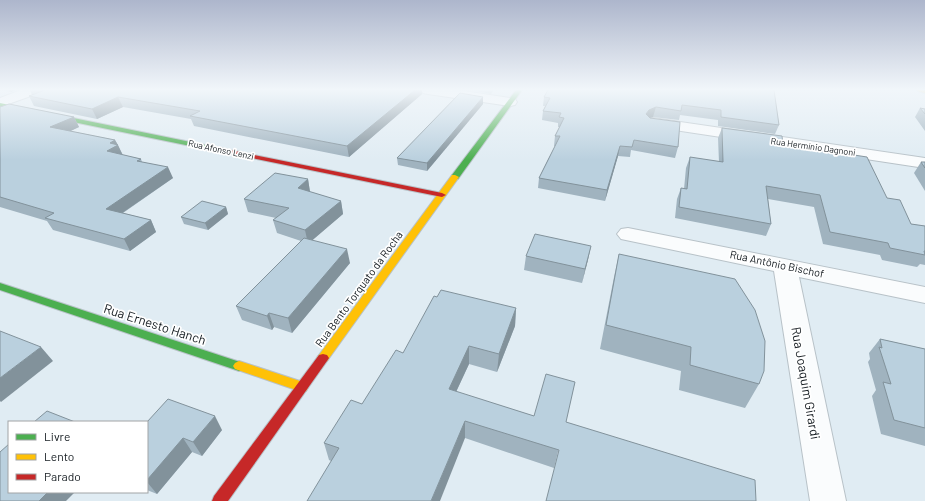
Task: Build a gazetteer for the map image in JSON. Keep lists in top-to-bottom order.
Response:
{
  "streets": {
    "street": [
      "Rua Hermínio Dagnoni",
      "Rua Afonso Lenzi",
      "Rua Antônio Bischof",
      "Rua Bento Torquato da Rocha",
      "Rua Ernesto Hanch",
      "Rua Joaquim Girardi"
    ]
  },
  "crossings": [
    ["Rua Afonso Lenzi", "Rua Bento Torquato da Rocha"],
    ["Rua Antônio Bischof", "Rua Joaquim Girardi"],
    ["Rua Bento Torquato da Rocha", "Rua Ernesto Hanch"]
  ],
  "legend": ["Livre", "Lento", "Parado"]
}
